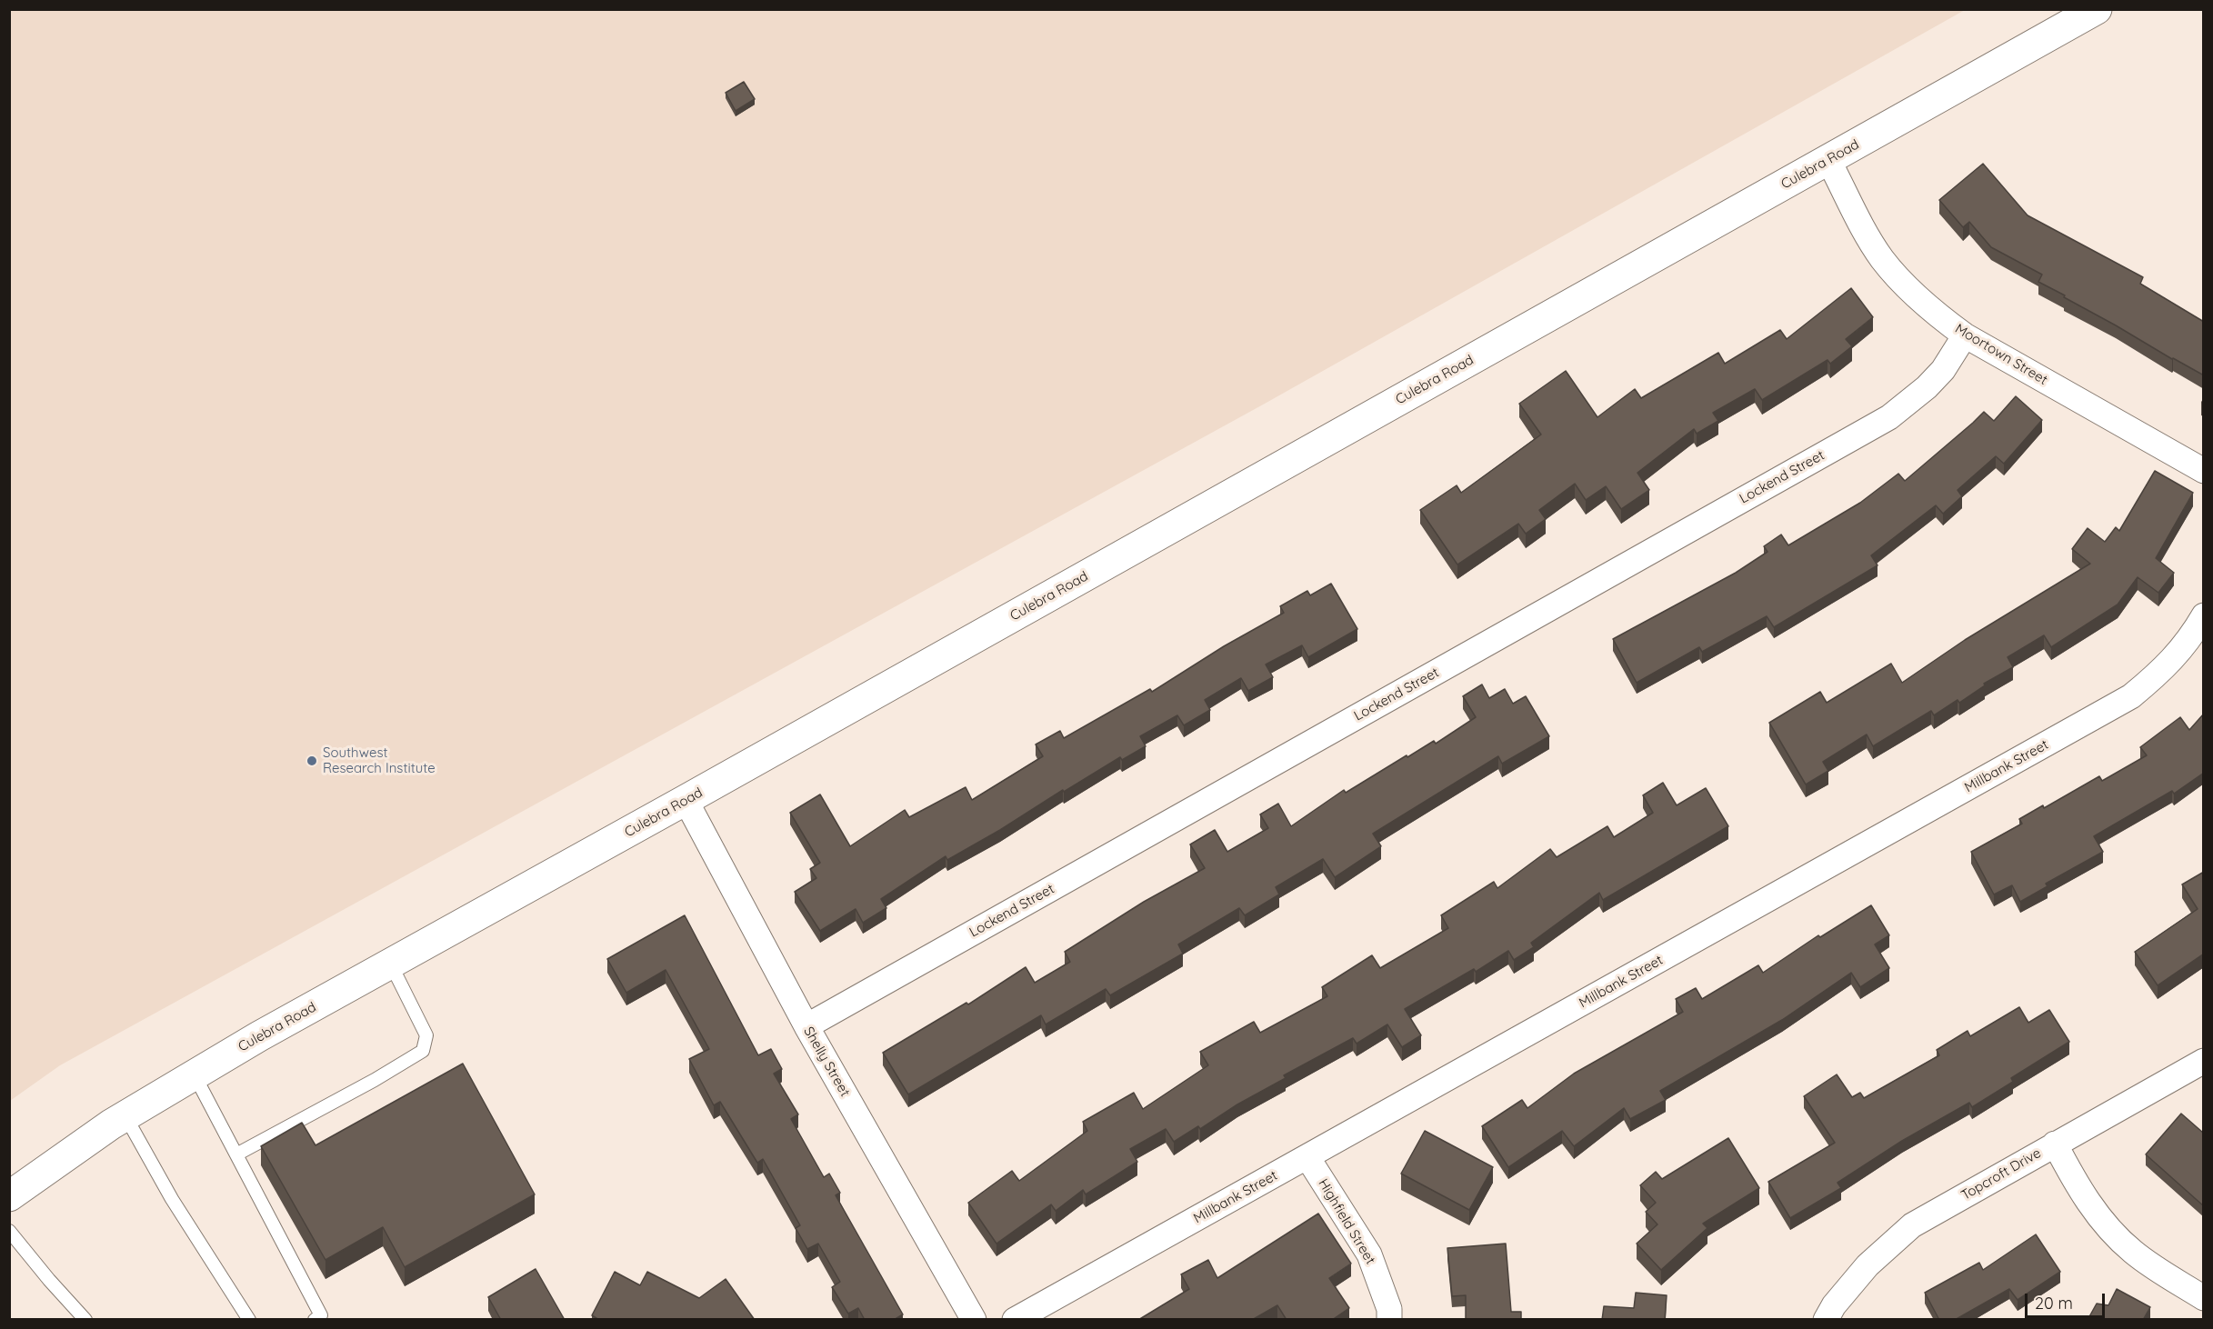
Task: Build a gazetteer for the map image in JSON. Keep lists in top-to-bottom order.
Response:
{
  "streets": {
    "main road": ["Culebra Road"],
    "street": [
      "Moortown Street",
      "Lockend Street",
      "Millbank Street",
      "Shelly Street",
      "Topcroft Drive",
      "Highfield Street"
    ]
  },
  "crossings": [
    ["Culebra Road", "Moortown Street"],
    ["Culebra Road", "Shelly Street"],
    ["Moortown Street", "Lockend Street"],
    ["Lockend Street", "Shelly Street"],
    ["Millbank Street", "Highfield Street"]
  ],
  "places": ["Southwest Research Institute"],
  "scale_bar": "20 m"
}
